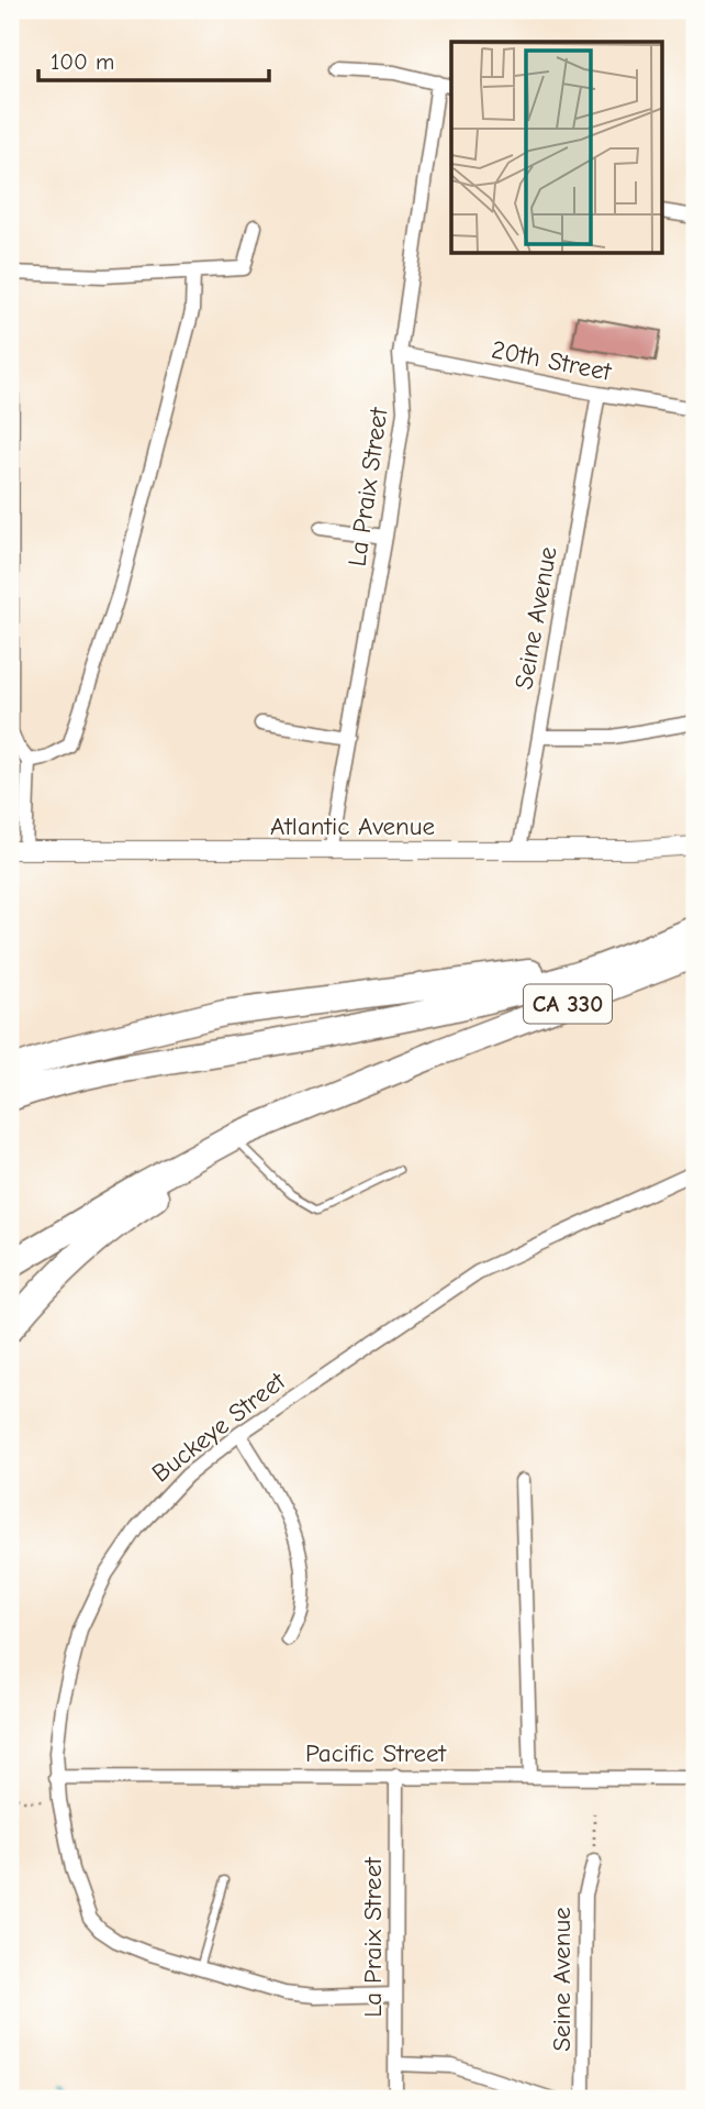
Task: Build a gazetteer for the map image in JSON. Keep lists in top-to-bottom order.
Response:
{
  "streets": {
    "highway": ["CA 330"],
    "street": [
      "20th Street",
      "La Praix Street",
      "Seine Avenue",
      "Atlantic Avenue",
      "Buckeye Street",
      "Pacific Street"
    ]
  },
  "crossings": [
    ["20th Street", "La Praix Street"],
    ["20th Street", "Seine Avenue"],
    ["La Praix Street", "Atlantic Avenue"],
    ["La Praix Street", "Buckeye Street"],
    ["La Praix Street", "Pacific Street"],
    ["Seine Avenue", "Atlantic Avenue"],
    ["Buckeye Street", "Pacific Street"]
  ],
  "scale_bar": "100 m"
}
